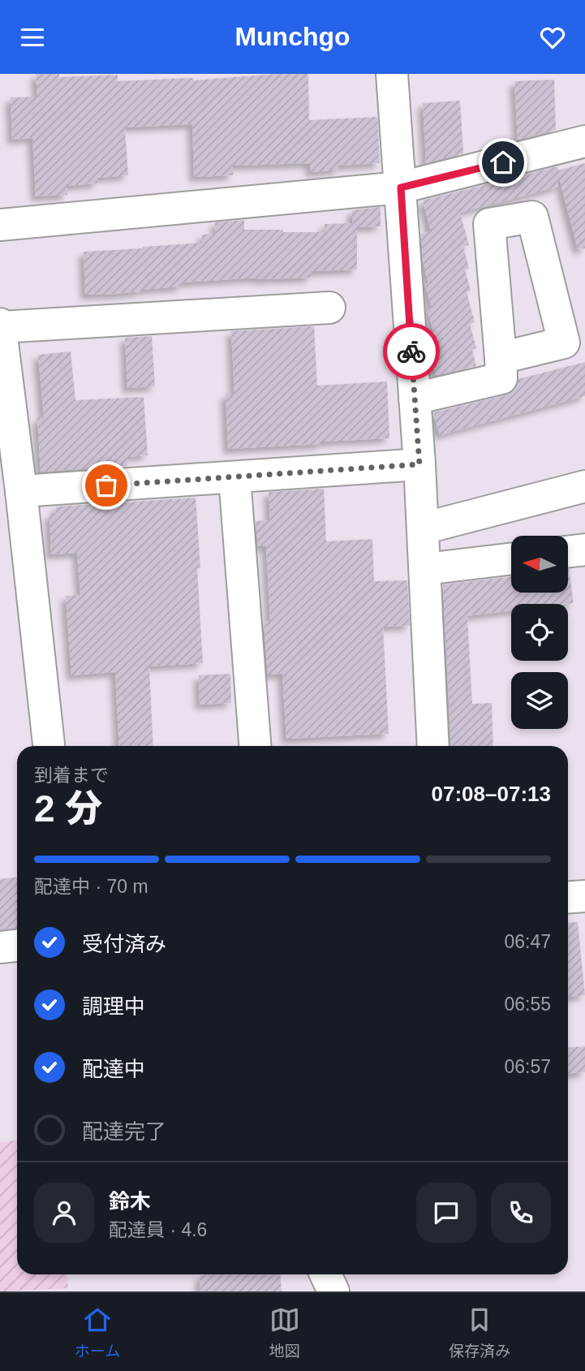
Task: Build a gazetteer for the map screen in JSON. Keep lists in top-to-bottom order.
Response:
{
  "north": "left",
  "page": {
    "header": "Munchgo",
    "heading": ["2 分", "到着まで", "07:08–07:13"],
    "panel": ["鈴木", "配達員 · 4.6"],
    "bar": "配達中 · 70 m",
    "list": [
      ["受付済み", "06:47"],
      ["調理中", "06:55"],
      ["配達中", "06:57"],
      "配達完了"
    ],
    "tabs": ["ホーム", "地図", "保存済み"]
  }
}
